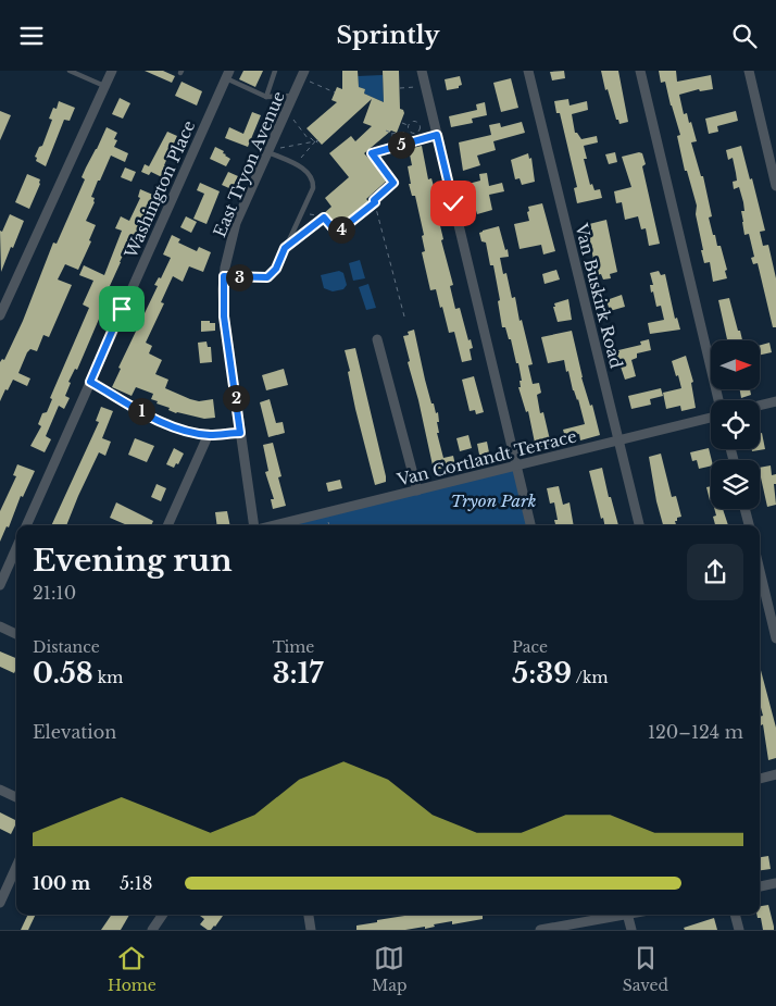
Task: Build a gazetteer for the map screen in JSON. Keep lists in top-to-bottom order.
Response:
{
  "streets": {
    "street": [
      "East Tryon Avenue",
      "Washington Place",
      "Van Buskirk Road",
      "Van Cortlandt Terrace"
    ]
  },
  "crossings": [
    ["Van Buskirk Road", "Van Cortlandt Terrace"]
  ],
  "parks": ["Tryon Park"],
  "north": "right",
  "page": {
    "header": "Sprintly",
    "pins": [
      "5",
      "4",
      "3",
      "2",
      "1"
    ],
    "heading": ["Evening run", "21:10"],
    "stats": [
      ["Distance", "0.58 km"],
      ["Time", "3:17"],
      ["Pace", "5:39 /km"]
    ],
    "chart": ["Elevation", "120–124 m"],
    "list": [
      {
        "name": "100 m",
        "note": "5:18"
      }
    ],
    "tabs": ["Home", "Map", "Saved"]
  }
}
